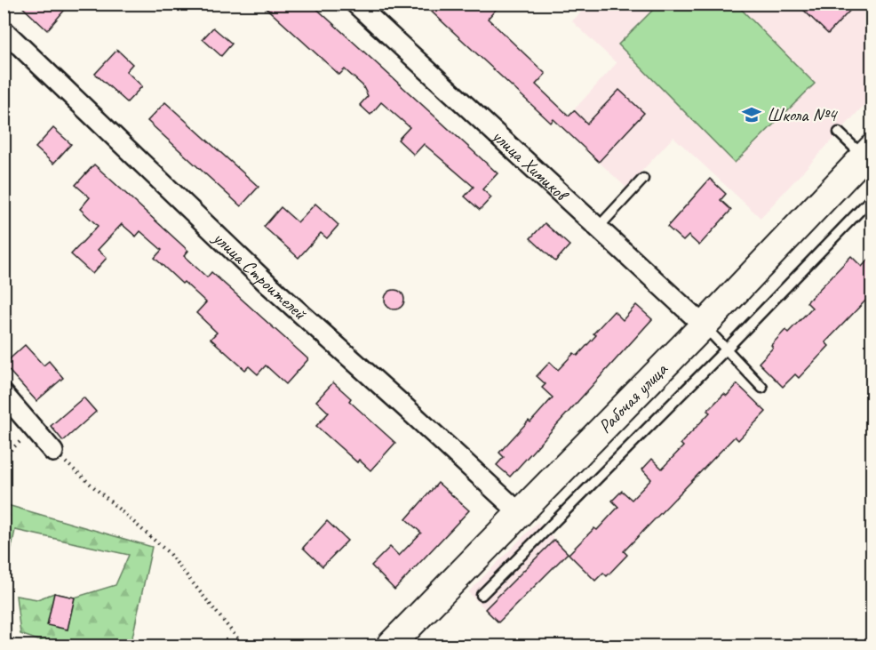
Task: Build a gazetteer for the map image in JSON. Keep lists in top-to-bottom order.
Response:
{
  "streets": {
    "main road": ["Рабочая улица"],
    "street": ["улица Химиков", "улица Строителей"]
  },
  "crossings": [
    ["улица Химиков", "Рабочая улица"],
    ["улица Строителей", "Рабочая улица"]
  ],
  "places": {
    "school or university": ["Школа №4"]
  }
}
